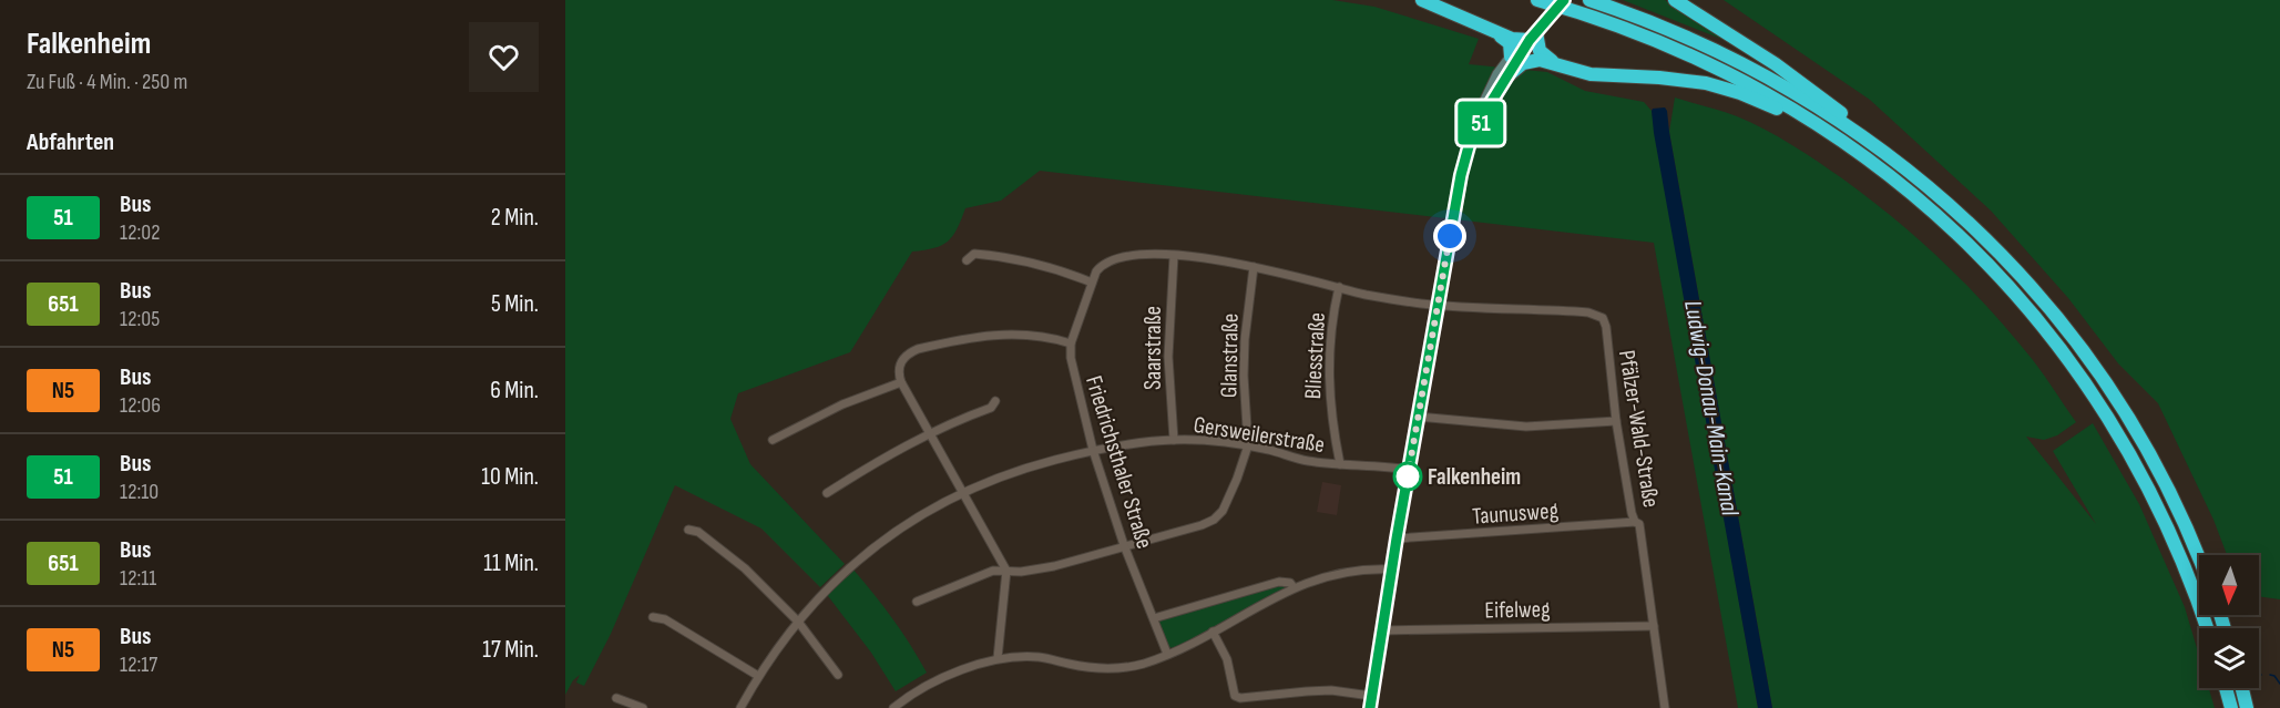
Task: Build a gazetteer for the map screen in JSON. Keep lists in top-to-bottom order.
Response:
{
  "streets": {
    "street": [
      "Saarstraße",
      "Glanstraße",
      "Bliesstraße",
      "Pfälzer-Wald-Straße",
      "Gersweilerstraße",
      "Friedrichsthaler Straße",
      "Taunusweg",
      "Eifelweg"
    ]
  },
  "crossings": [
    ["Saarstraße", "Gersweilerstraße"],
    ["Saarstraße", "Friedrichsthaler Straße"],
    ["Glanstraße", "Gersweilerstraße"],
    ["Glanstraße", "Friedrichsthaler Straße"],
    ["Bliesstraße", "Gersweilerstraße"],
    ["Bliesstraße", "Friedrichsthaler Straße"],
    ["Pfälzer-Wald-Straße", "Friedrichsthaler Straße"],
    ["Pfälzer-Wald-Straße", "Taunusweg"],
    ["Pfälzer-Wald-Straße", "Eifelweg"],
    ["Gersweilerstraße", "Friedrichsthaler Straße"]
  ],
  "water": ["Ludwig-Donau-Main-Kanal"],
  "places": ["Falkenheim"],
  "lines": ["bus line 51"],
  "north": "bottom",
  "page": {
    "heading": [
      ["Falkenheim", "Zu Fuß · 4 Min. · 250 m"],
      "Abfahrten"
    ],
    "on_map": "51",
    "list": [
      {
        "mark": "51",
        "name": "Bus",
        "note": "12:02",
        "value": "2 Min."
      },
      {
        "mark": "651",
        "name": "Bus",
        "note": "12:05",
        "value": "5 Min."
      },
      {
        "mark": "N5",
        "name": "Bus",
        "note": "12:06",
        "value": "6 Min."
      },
      {
        "mark": "51",
        "name": "Bus",
        "note": "12:10",
        "value": "10 Min."
      },
      {
        "mark": "651",
        "name": "Bus",
        "note": "12:11",
        "value": "11 Min."
      },
      {
        "mark": "N5",
        "name": "Bus",
        "note": "12:17",
        "value": "17 Min."
      }
    ]
  }
}
